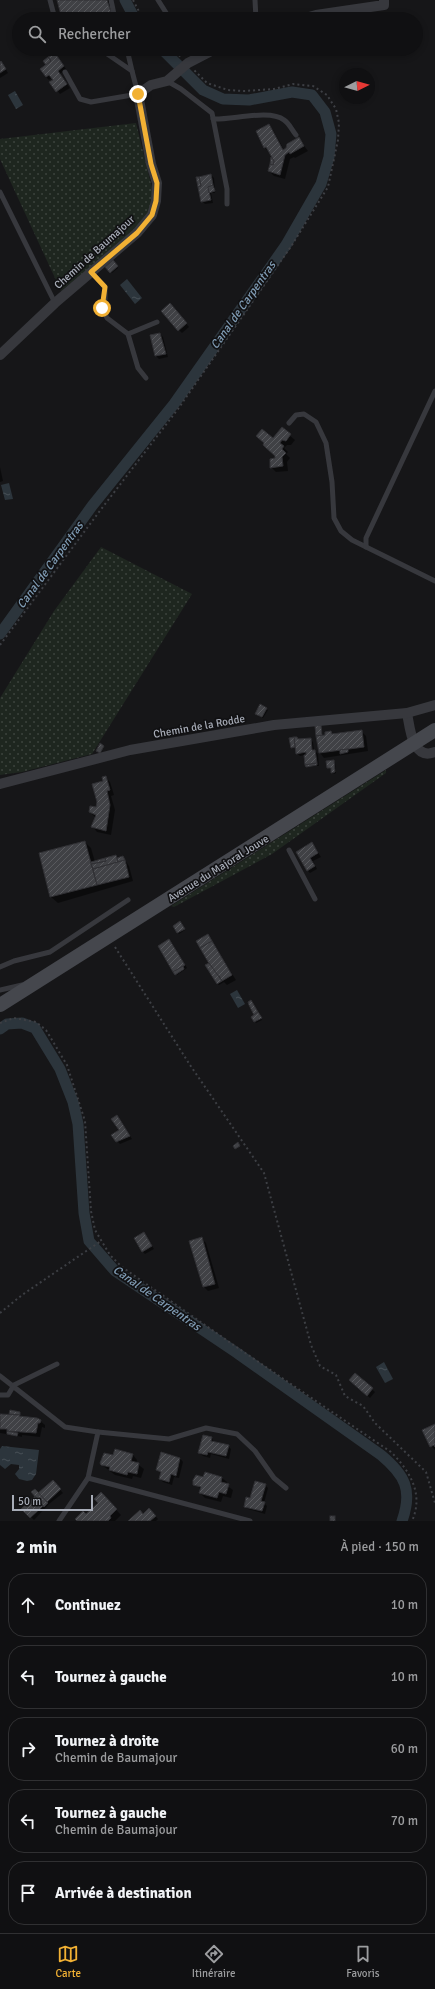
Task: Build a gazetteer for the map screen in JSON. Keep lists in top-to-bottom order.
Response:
{
  "streets": {
    "main road": ["Avenue du Majoral Jouve"],
    "street": ["Chemin de Baumajour", "Chemin de la Rodde"]
  },
  "water": ["Canal de Carpentras"],
  "scale_bar": "50 m",
  "north": "right",
  "page": {
    "search": "Rechercher",
    "scale": "50 m",
    "heading": ["2 min", "À pied · 150 m"],
    "list": [
      ["Continuez", "10 m"],
      ["Tournez à gauche", "10 m"],
      ["Tournez à droite", "Chemin de Baumajour", "60 m"],
      ["Tournez à gauche", "Chemin de Baumajour", "70 m"],
      "Arrivée à destination"
    ],
    "nav": ["Carte", "Itinéraire", "Favoris"]
  }
}
